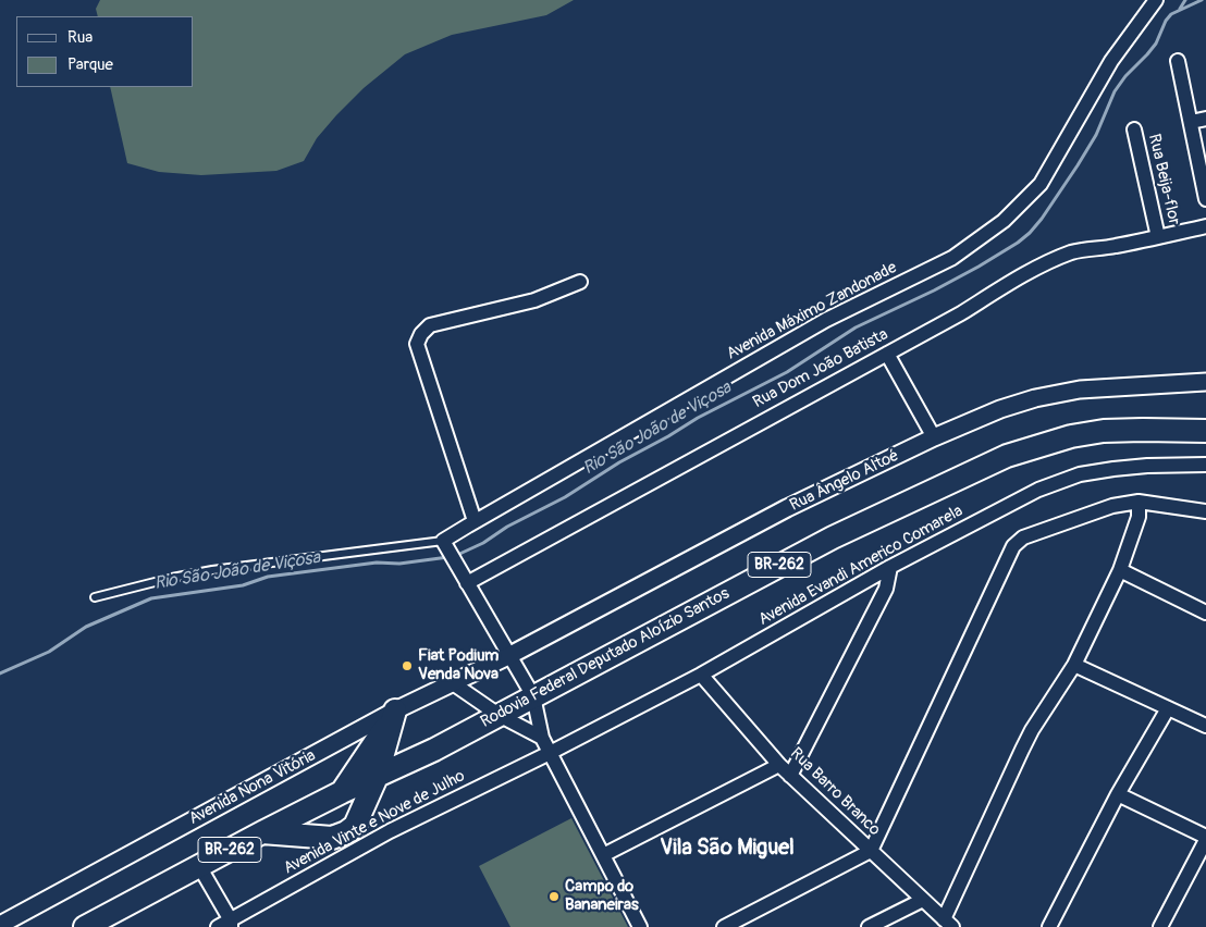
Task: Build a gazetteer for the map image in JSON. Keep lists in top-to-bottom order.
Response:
{
  "streets": {
    "highway": ["BR-262", "Rodovia Federal Deputado Aloízio Santos"],
    "street": [
      "Rua Beija-flor",
      "Avenida Máximo Zandonade",
      "Rua Dom João Batista",
      "Rua Ângelo Altoé",
      "Avenida Evandi Americo Comarela",
      "Avenida Nona Vitória",
      "Rua Barro Branco",
      "Avenida Vinte e Nove de Julho"
    ]
  },
  "crossings": [
    ["Rua Beija-flor", "Rua Dom João Batista"],
    ["Rua Ângelo Altoé", "Avenida Nona Vitória"],
    ["Avenida Evandi Americo Comarela", "Rua Barro Branco"],
    ["Avenida Evandi Americo Comarela", "Avenida Vinte e Nove de Julho"]
  ],
  "districts": ["Vila São Miguel"],
  "water": ["Rio São João de Viçosa"],
  "places": ["Fiat Podium Venda Nova", "Campo do Bananeiras"],
  "legend": ["Rua", "Parque"]
}
